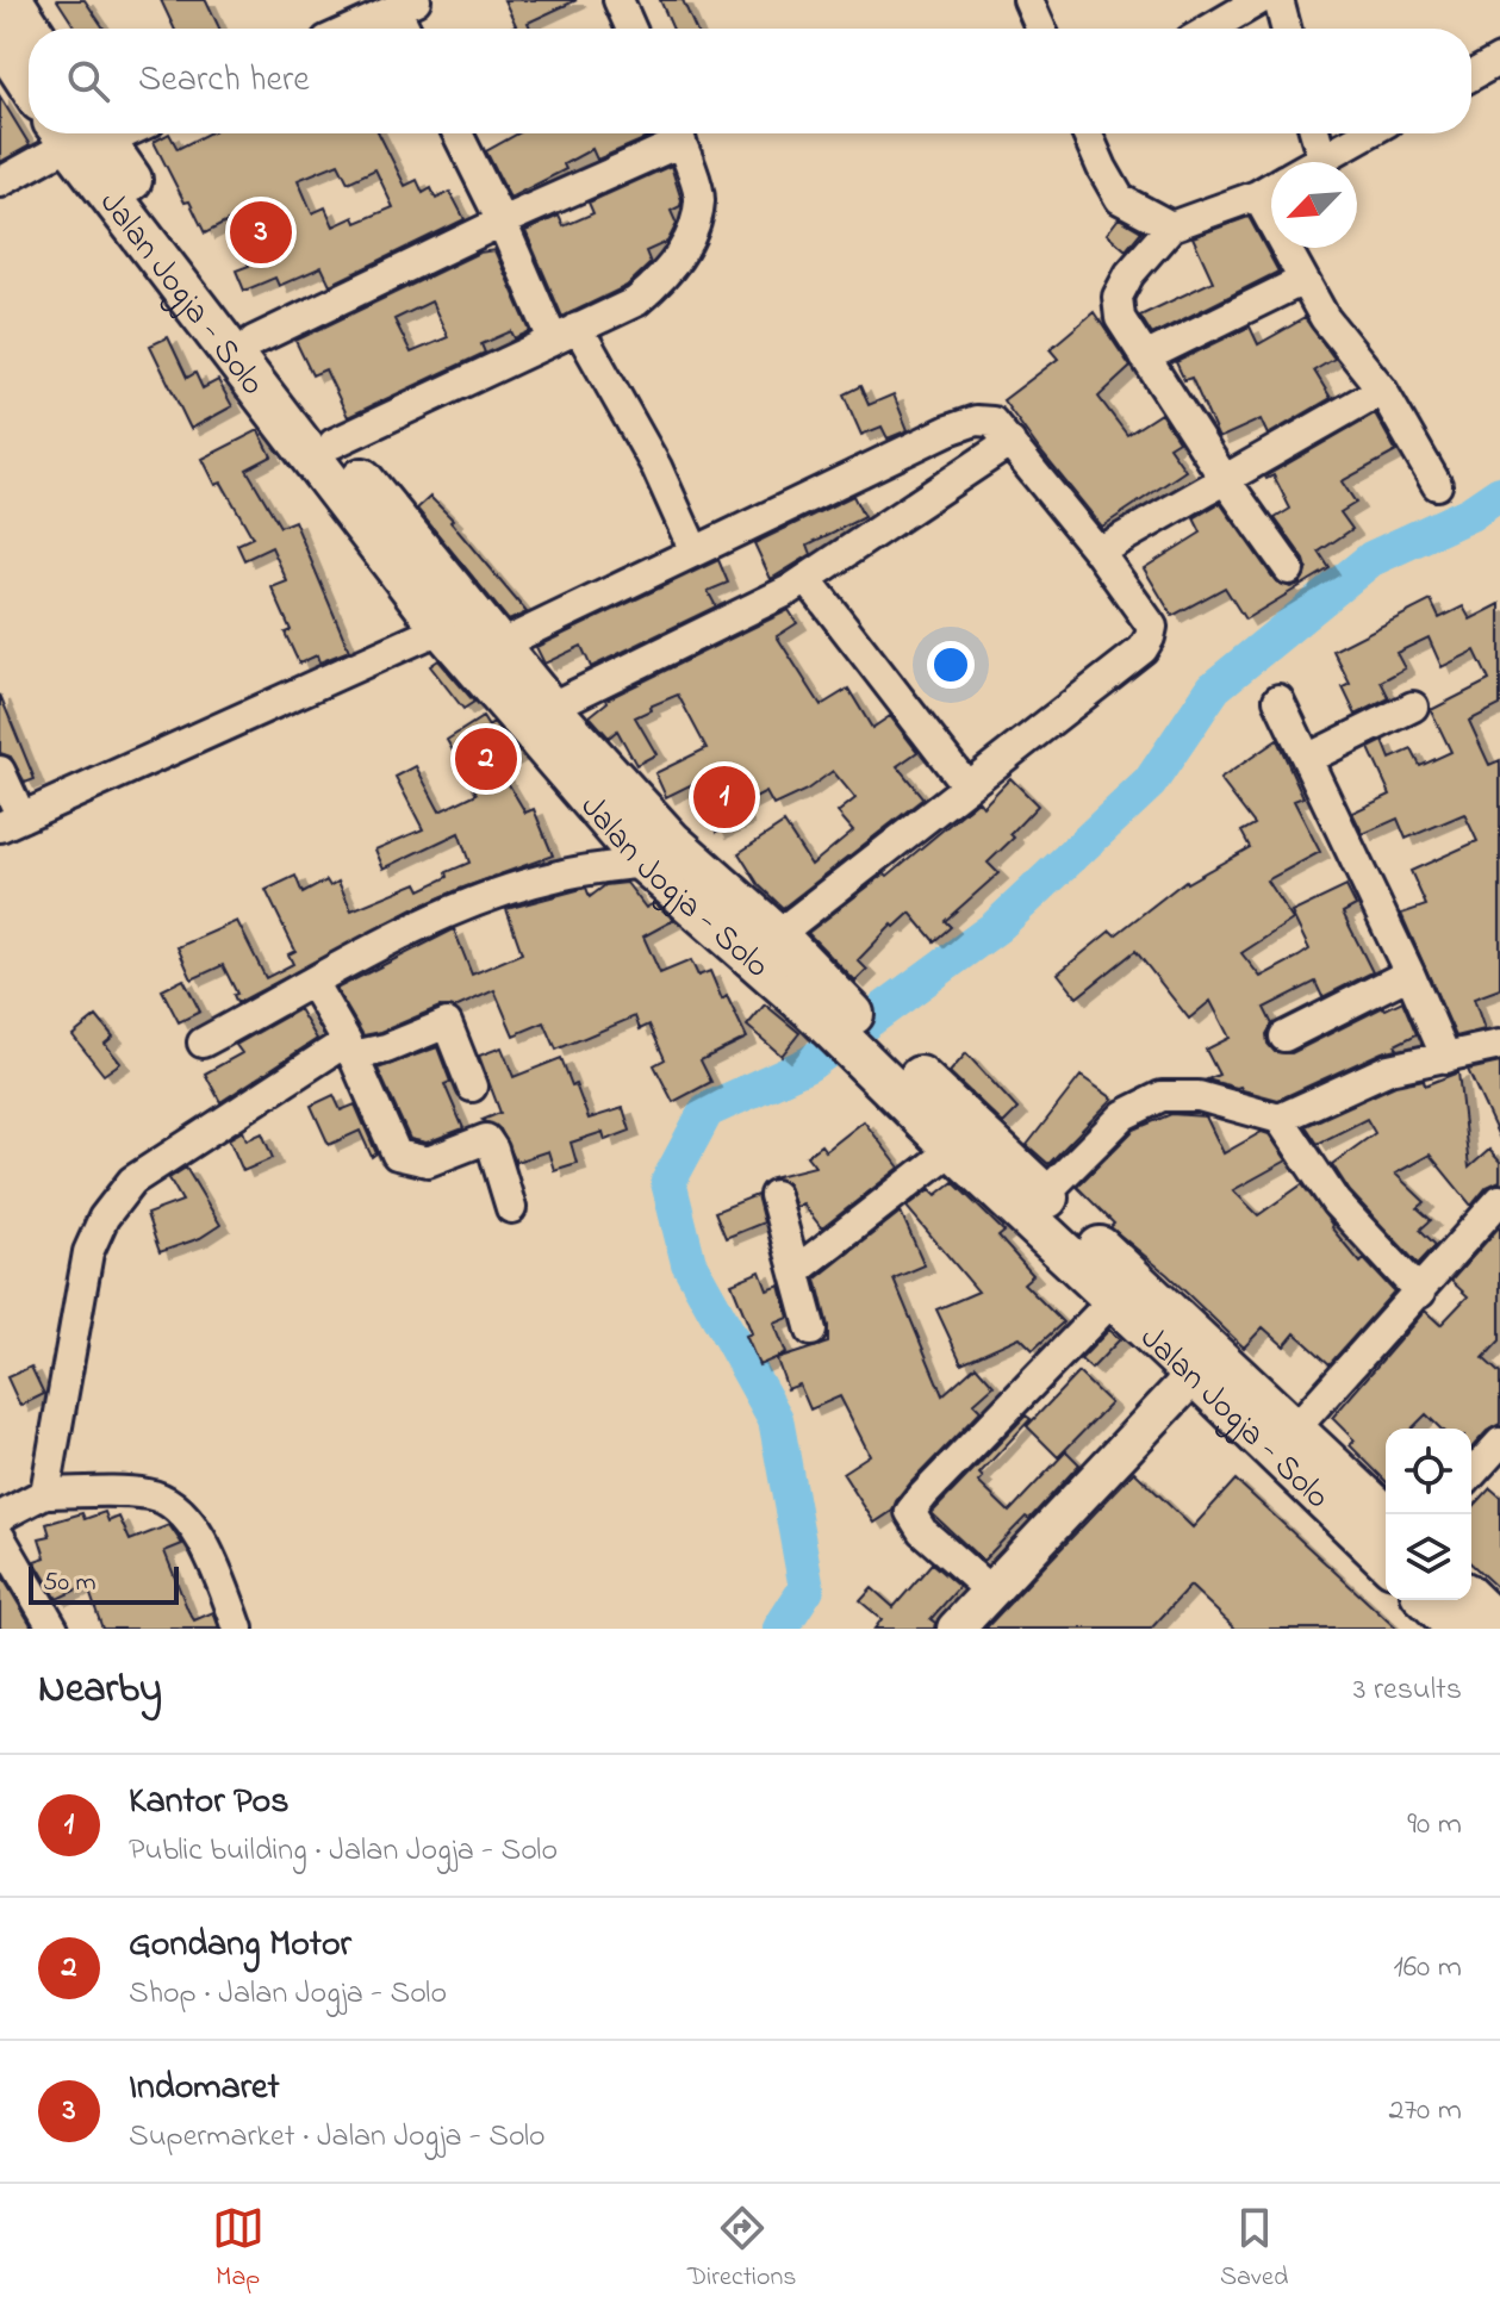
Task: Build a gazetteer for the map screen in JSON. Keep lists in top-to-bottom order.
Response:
{
  "streets": {
    "highway": ["Jalan Jogja - Solo"]
  },
  "scale_bar": "50 m",
  "north": "bottom left",
  "page": {
    "search": "Search here",
    "pins": ["3", "2", "1"],
    "scale": "50 m",
    "heading": ["Nearby", "3 results"],
    "list": [
      {
        "mark": "1",
        "name": "Kantor Pos",
        "note": "Public building · Jalan Jogja - Solo",
        "value": "90 m"
      },
      {
        "mark": "2",
        "name": "Gondang Motor",
        "note": "Shop · Jalan Jogja - Solo",
        "value": "160 m"
      },
      {
        "mark": "3",
        "name": "Indomaret",
        "note": "Supermarket · Jalan Jogja - Solo",
        "value": "270 m"
      }
    ],
    "nav": ["Map", "Directions", "Saved"]
  }
}
